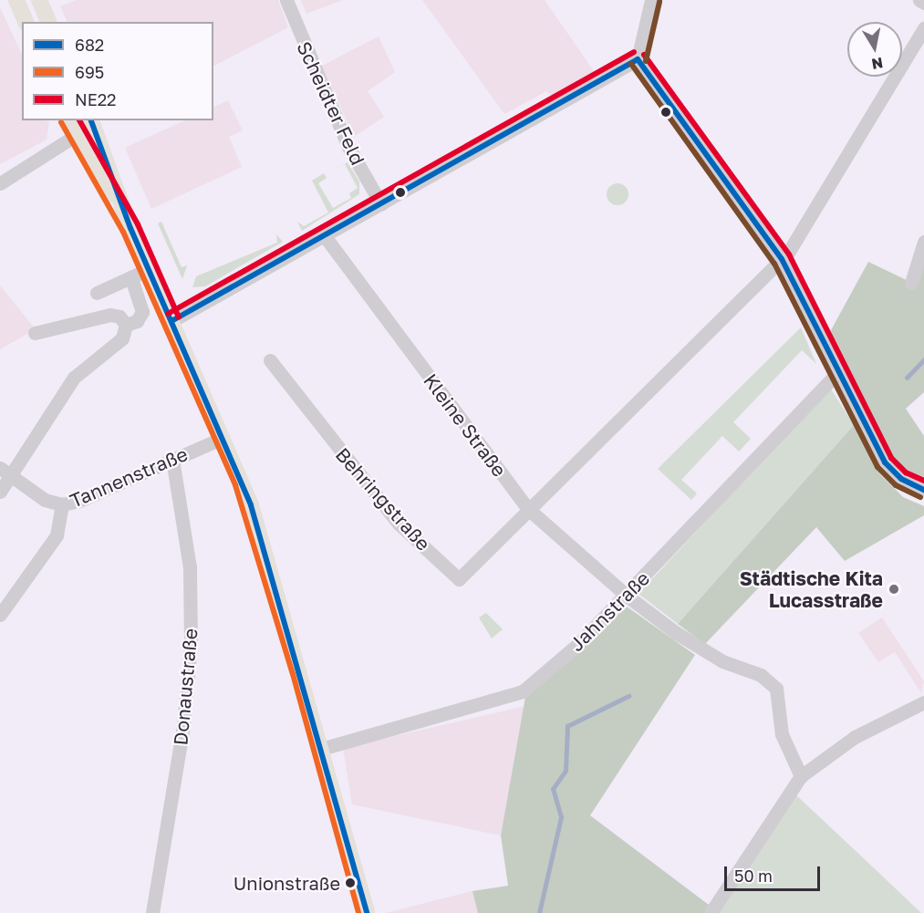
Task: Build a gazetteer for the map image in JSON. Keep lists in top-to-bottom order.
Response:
{
  "streets": {
    "street": [
      "Scheidter Feld",
      "Kleine Straße",
      "Tannenstraße",
      "Behringstraße",
      "Jahnstraße",
      "Donaustraße"
    ]
  },
  "crossings": [
    ["Kleine Straße", "Behringstraße"],
    ["Kleine Straße", "Jahnstraße"],
    ["Tannenstraße", "Donaustraße"]
  ],
  "places": ["Städtische Kita Lucasstraße", "Unionstraße"],
  "lines": ["transit line NE22", "transit line 682", "transit line 695"],
  "legend": ["682", "695", "NE22"],
  "scale_bar": "50 m",
  "north": "bottom"
}
